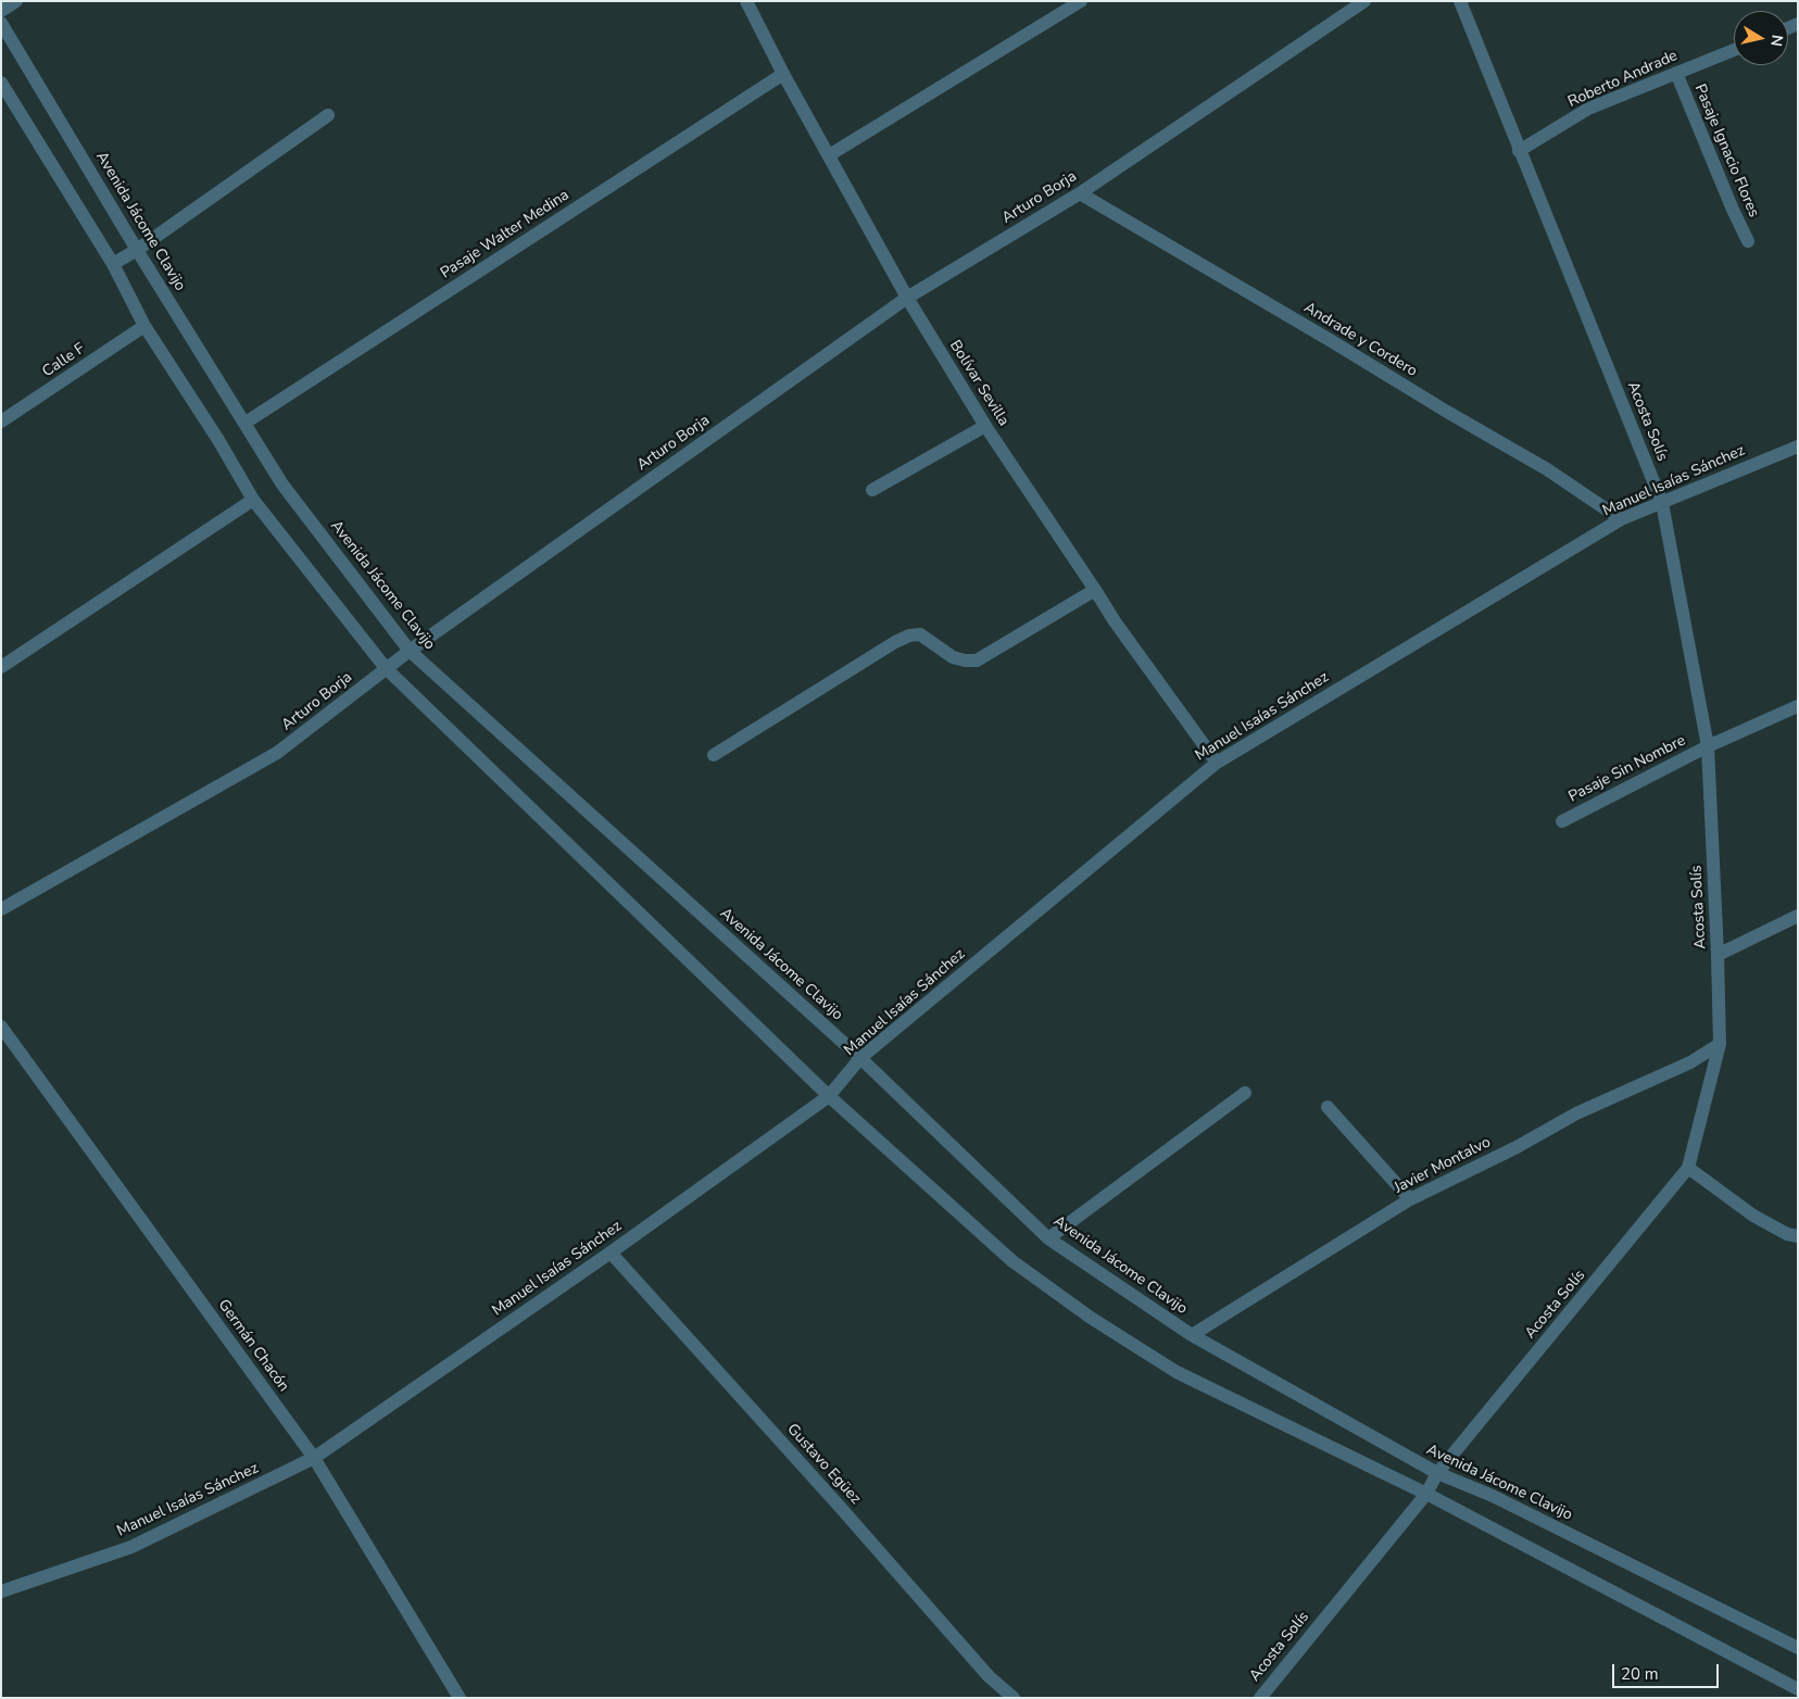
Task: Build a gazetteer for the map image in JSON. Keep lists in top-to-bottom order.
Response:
{
  "streets": {
    "street": [
      "Roberto Andrade",
      "Pasaje Ignacio Flores",
      "Arturo Borja",
      "Avenida Jácome Clavijo",
      "Pasaje Walter Medina",
      "Andrade y Cordero",
      "Calle F",
      "Bolívar Sevilla",
      "Acosta Solís",
      "Manuel Isaías Sánchez",
      "Pasaje Sin Nombre",
      "Javier Montalvo",
      "Germán Chacón",
      "Gustavo Egüez"
    ]
  },
  "crossings": [
    ["Roberto Andrade", "Pasaje Ignacio Flores"],
    ["Roberto Andrade", "Acosta Solís"],
    ["Arturo Borja", "Avenida Jácome Clavijo"],
    ["Arturo Borja", "Andrade y Cordero"],
    ["Arturo Borja", "Bolívar Sevilla"],
    ["Avenida Jácome Clavijo", "Pasaje Walter Medina"],
    ["Avenida Jácome Clavijo", "Acosta Solís"],
    ["Avenida Jácome Clavijo", "Manuel Isaías Sánchez"],
    ["Avenida Jácome Clavijo", "Javier Montalvo"],
    ["Pasaje Walter Medina", "Bolívar Sevilla"],
    ["Andrade y Cordero", "Manuel Isaías Sánchez"],
    ["Bolívar Sevilla", "Manuel Isaías Sánchez"],
    ["Acosta Solís", "Manuel Isaías Sánchez"],
    ["Acosta Solís", "Pasaje Sin Nombre"],
    ["Acosta Solís", "Javier Montalvo"],
    ["Manuel Isaías Sánchez", "Germán Chacón"],
    ["Manuel Isaías Sánchez", "Gustavo Egüez"]
  ],
  "scale_bar": "20 m",
  "north": "right"
}
